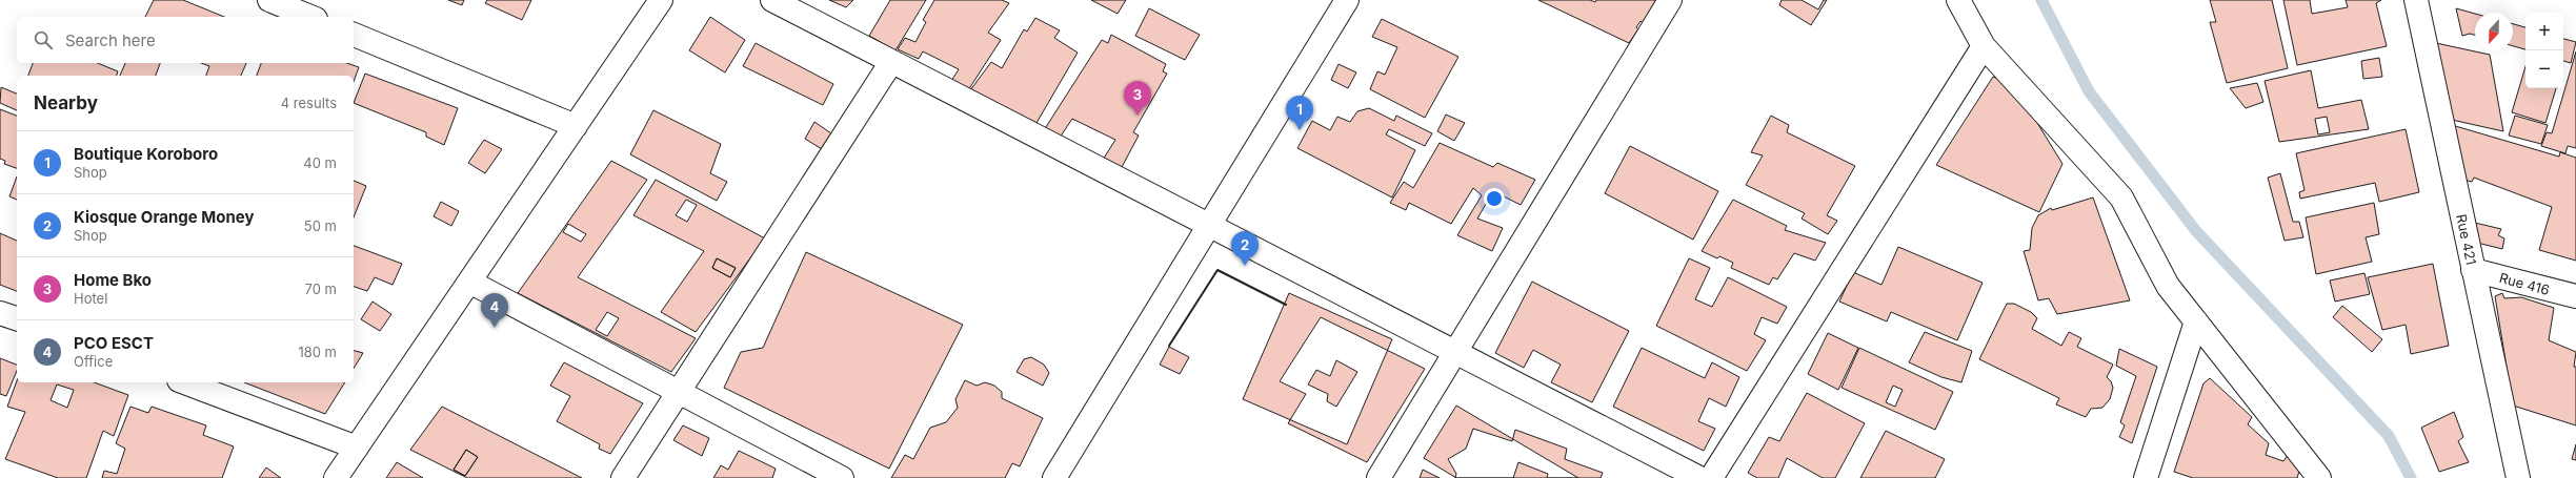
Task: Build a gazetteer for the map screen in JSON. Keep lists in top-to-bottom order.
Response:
{
  "streets": {
    "street": ["Rue 421", "Rue 416"]
  },
  "crossings": [
    ["Rue 421", "Rue 416"]
  ],
  "north": "bottom",
  "page": {
    "map_buttons": ["+", "−"],
    "search": "Search here",
    "heading": ["Nearby", "4 results"],
    "pins": [
      "3",
      "1",
      "2",
      "4"
    ],
    "list": [
      {
        "mark": "1",
        "name": "Boutique Koroboro",
        "note": "Shop",
        "value": "40 m"
      },
      {
        "mark": "2",
        "name": "Kiosque Orange Money",
        "note": "Shop",
        "value": "50 m"
      },
      {
        "mark": "3",
        "name": "Home Bko",
        "note": "Hotel",
        "value": "70 m"
      },
      {
        "mark": "4",
        "name": "PCO ESCT",
        "note": "Office",
        "value": "180 m"
      }
    ]
  }
}
